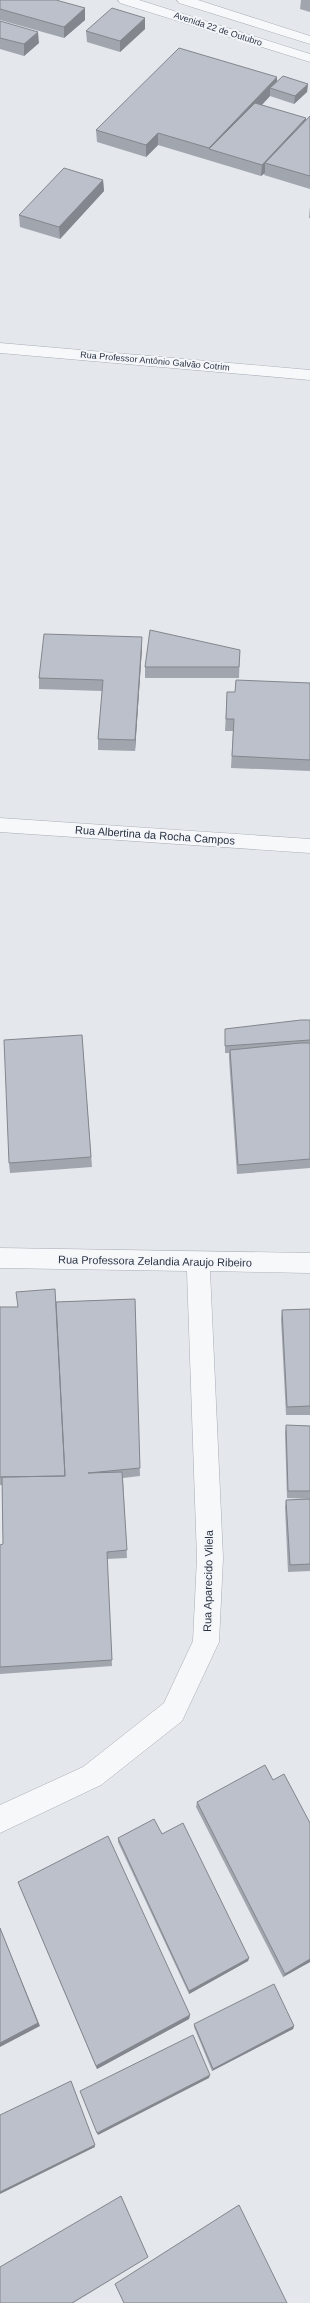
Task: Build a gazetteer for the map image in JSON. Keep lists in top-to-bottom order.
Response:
{
  "streets": {
    "street": [
      "Avenida 22 de Outubro",
      "Rua Professor Antônio Galvão Cotrim",
      "Rua Albertina da Rocha Campos",
      "Rua Professora Zelandia Araujo Ribeiro",
      "Rua Aparecido Vilela"
    ]
  },
  "crossings": [
    ["Rua Professora Zelandia Araujo Ribeiro", "Rua Aparecido Vilela"]
  ]
}
